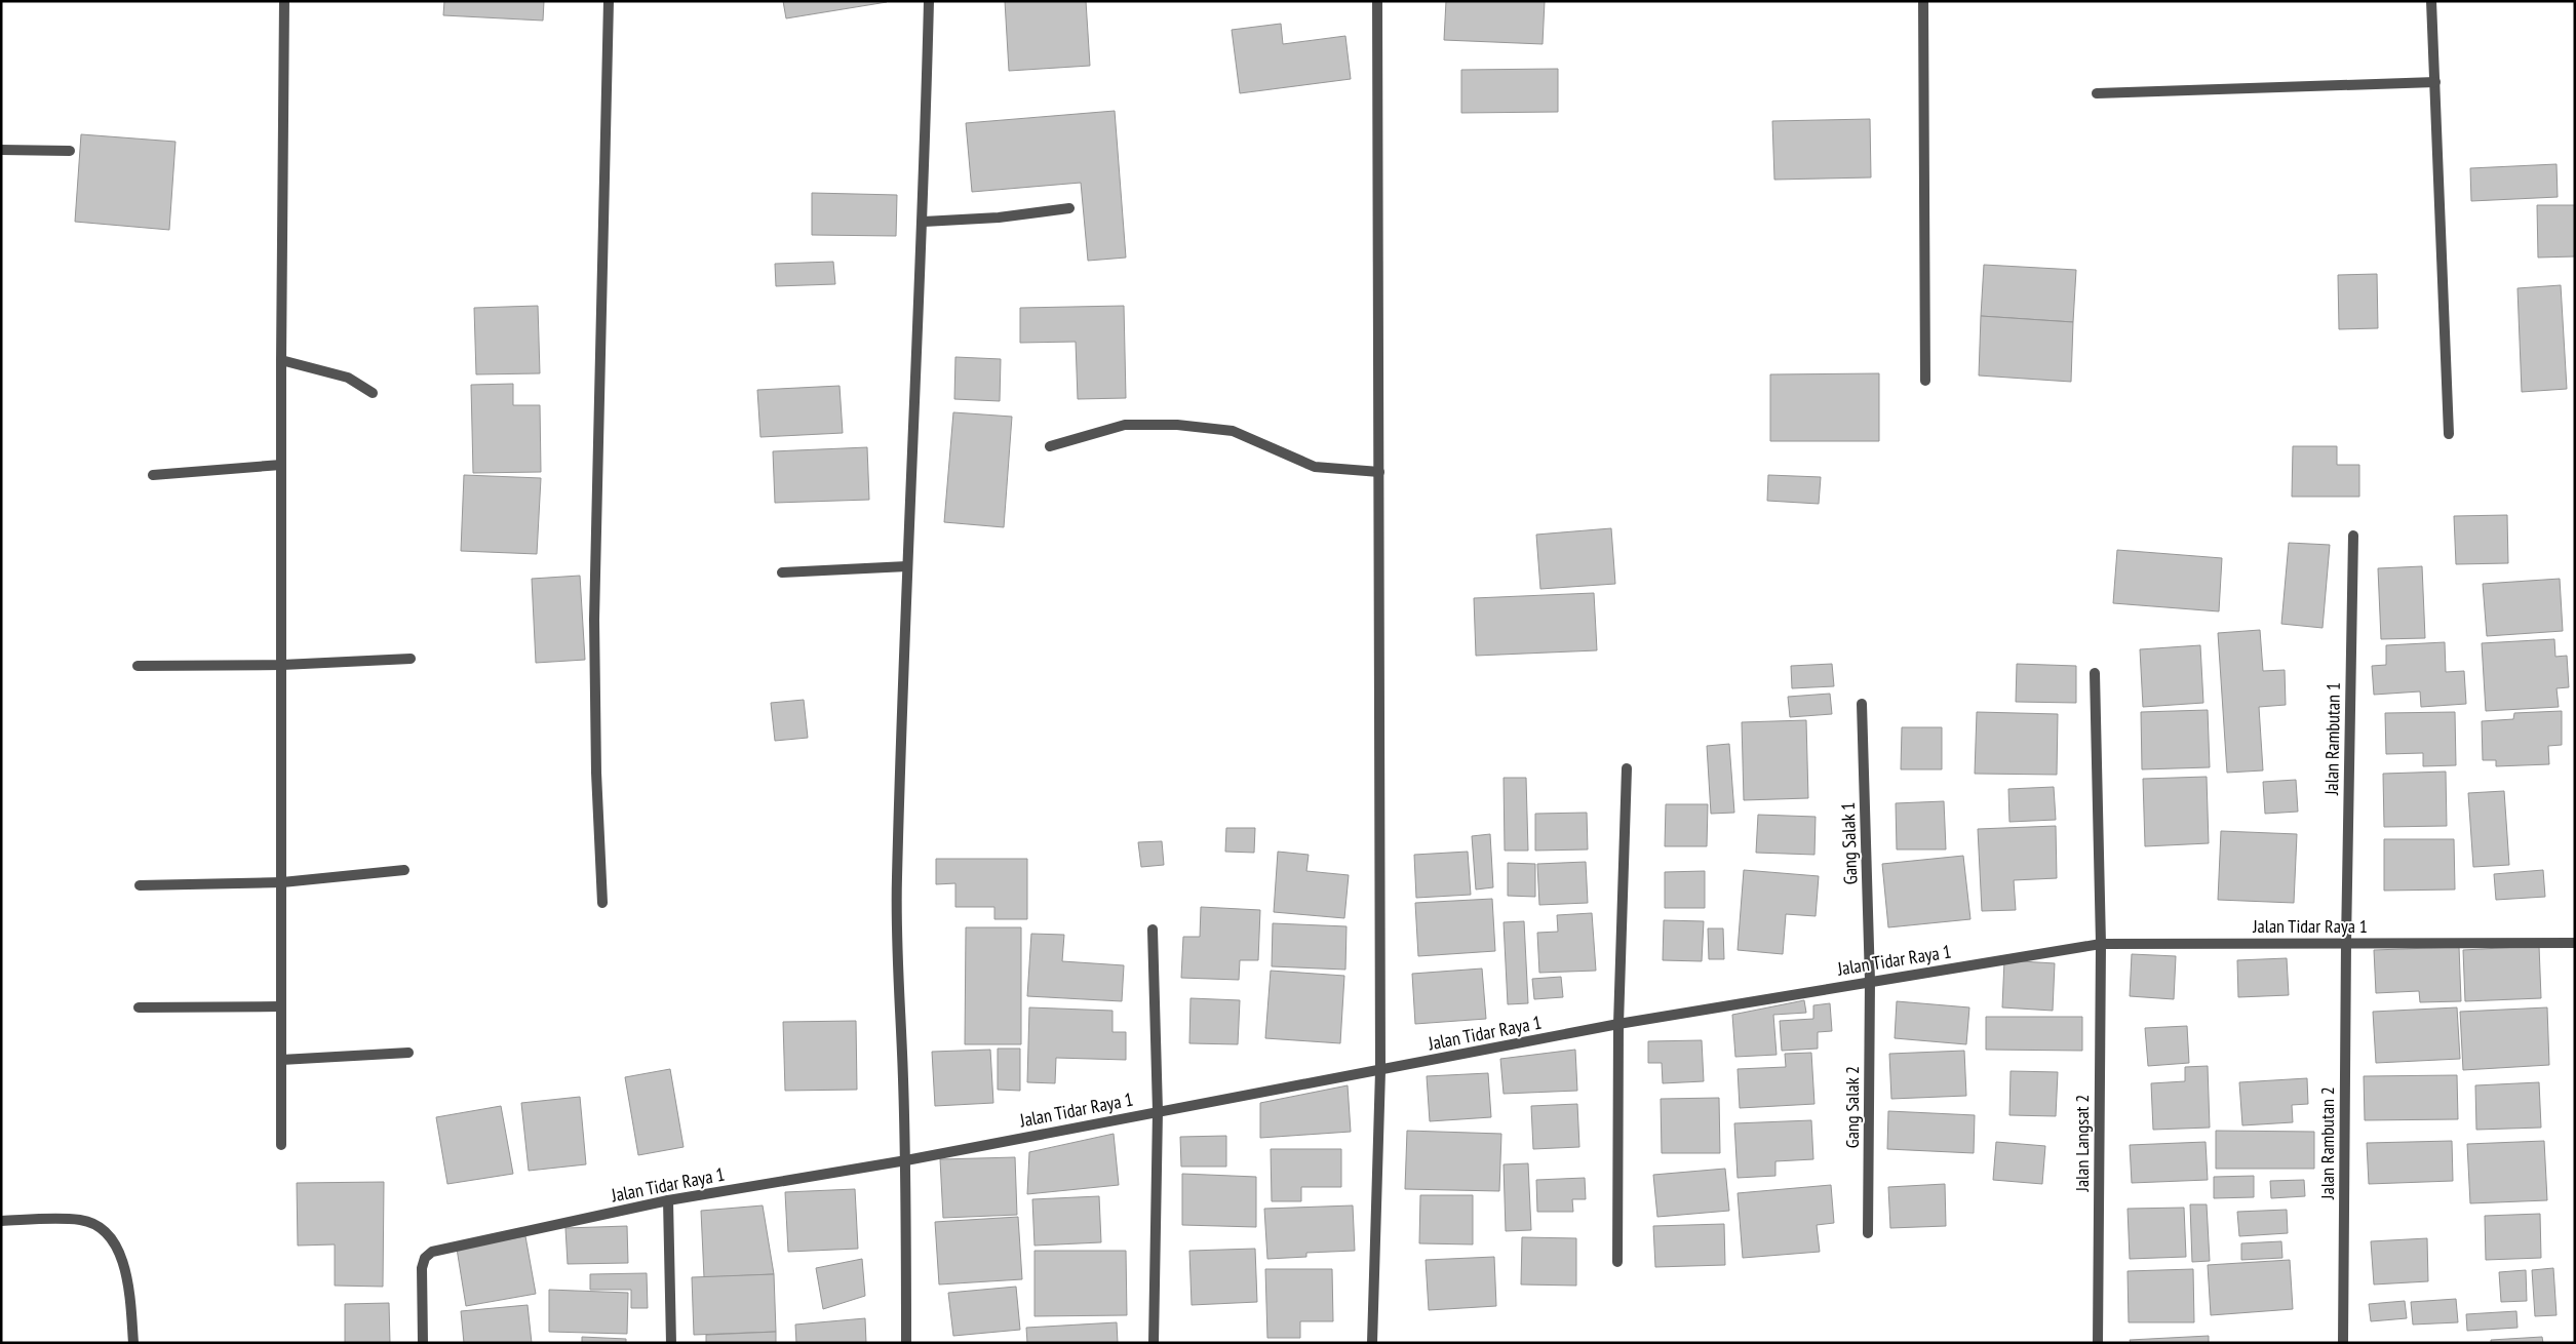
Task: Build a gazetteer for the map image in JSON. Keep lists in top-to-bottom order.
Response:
{
  "streets": {
    "street": [
      "Jalan Rambutan 1",
      "Gang Salak 1",
      "Jalan Tidar Raya 1",
      "Gang Salak 2",
      "Jalan Langsat 2",
      "Jalan Rambutan 2"
    ]
  },
  "crossings": [
    ["Jalan Rambutan 1", "Jalan Tidar Raya 1"],
    ["Jalan Rambutan 1", "Jalan Rambutan 2"],
    ["Gang Salak 1", "Jalan Tidar Raya 1"],
    ["Gang Salak 1", "Gang Salak 2"],
    ["Jalan Tidar Raya 1", "Gang Salak 2"],
    ["Jalan Tidar Raya 1", "Jalan Langsat 2"],
    ["Jalan Tidar Raya 1", "Jalan Rambutan 2"]
  ]
}
